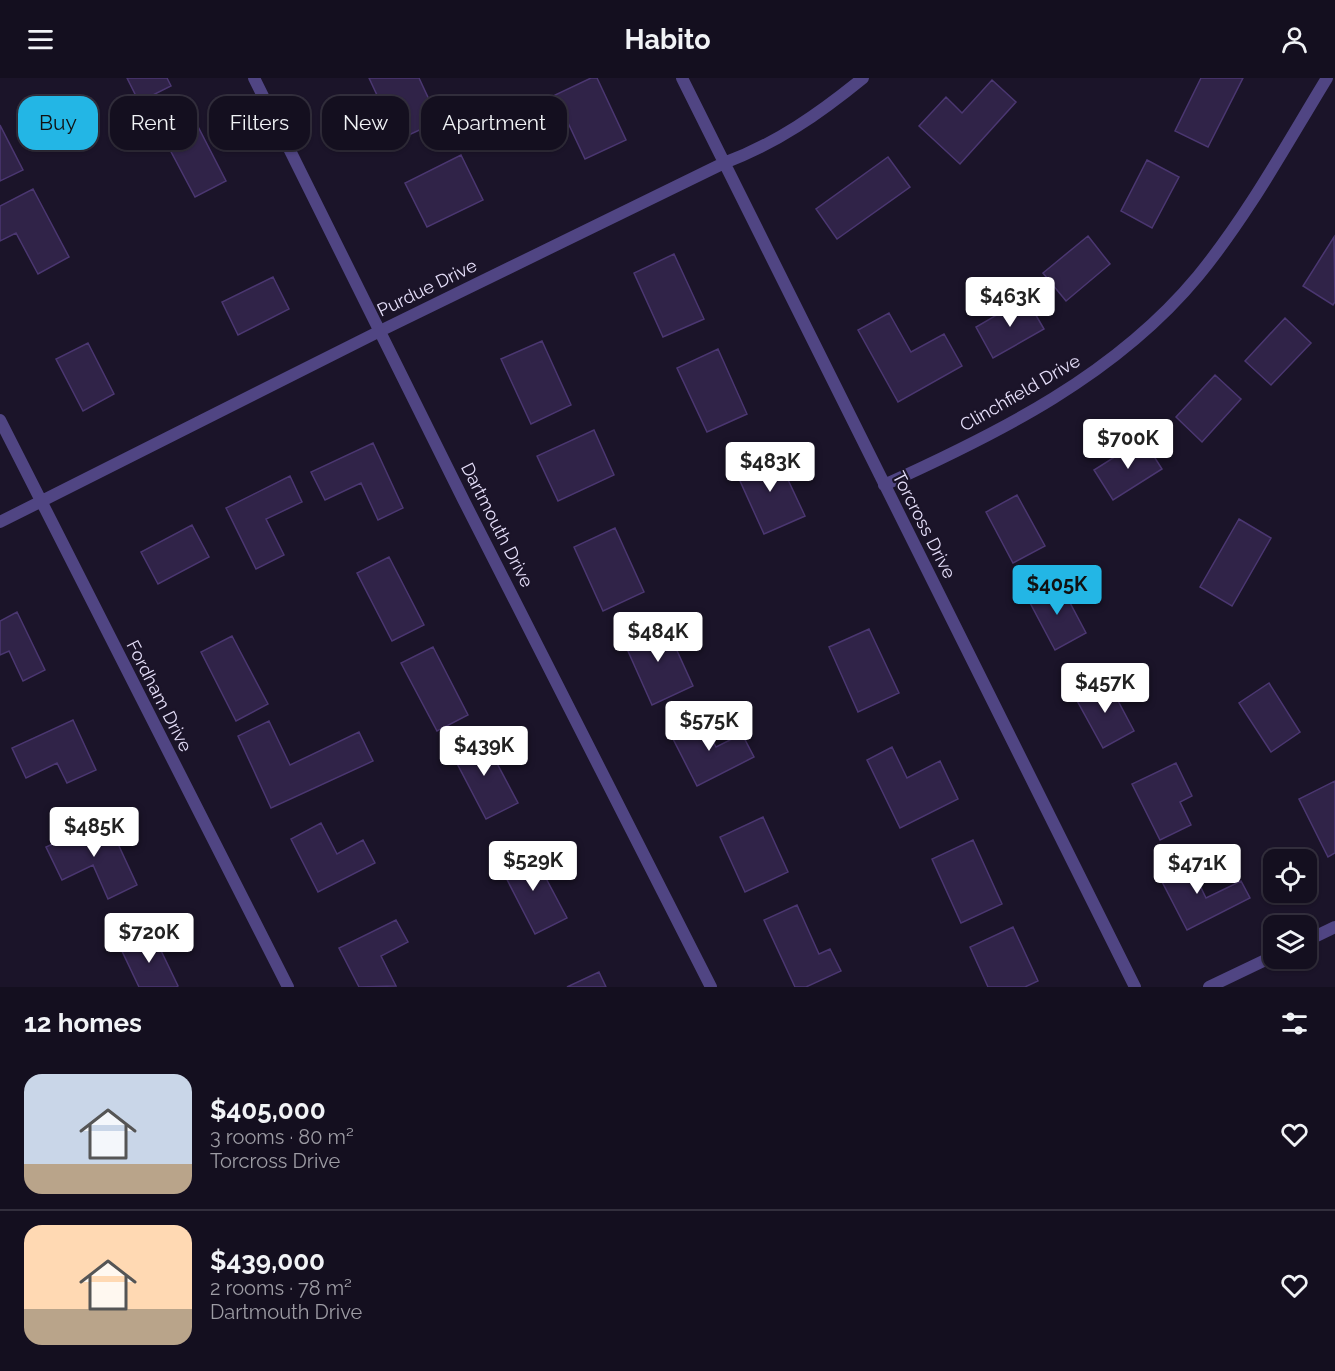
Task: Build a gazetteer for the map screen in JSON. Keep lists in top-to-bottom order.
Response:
{
  "streets": {
    "street": [
      "Purdue Drive",
      "Clinchfield Drive",
      "Dartmouth Drive",
      "Torcross Drive",
      "Fordham Drive"
    ]
  },
  "crossings": [
    ["Purdue Drive", "Dartmouth Drive"],
    ["Purdue Drive", "Torcross Drive"],
    ["Purdue Drive", "Fordham Drive"],
    ["Clinchfield Drive", "Torcross Drive"]
  ],
  "page": {
    "header": "Habito",
    "chip": [
      "Buy",
      "Rent",
      "Filters",
      "New",
      "Apartment"
    ],
    "price": [
      "$463K",
      "$700K",
      "$483K",
      "$405K",
      "$484K",
      "$457K",
      "$575K",
      "$439K",
      "$485K",
      "$529K",
      "$471K",
      "$720K"
    ],
    "heading": "12 homes",
    "list": [
      {
        "name": "$405,000",
        "note": "3 rooms · 80 m² · Torcross Drive"
      },
      {
        "name": "$439,000",
        "note": "2 rooms · 78 m² · Dartmouth Drive"
      }
    ]
  }
}
